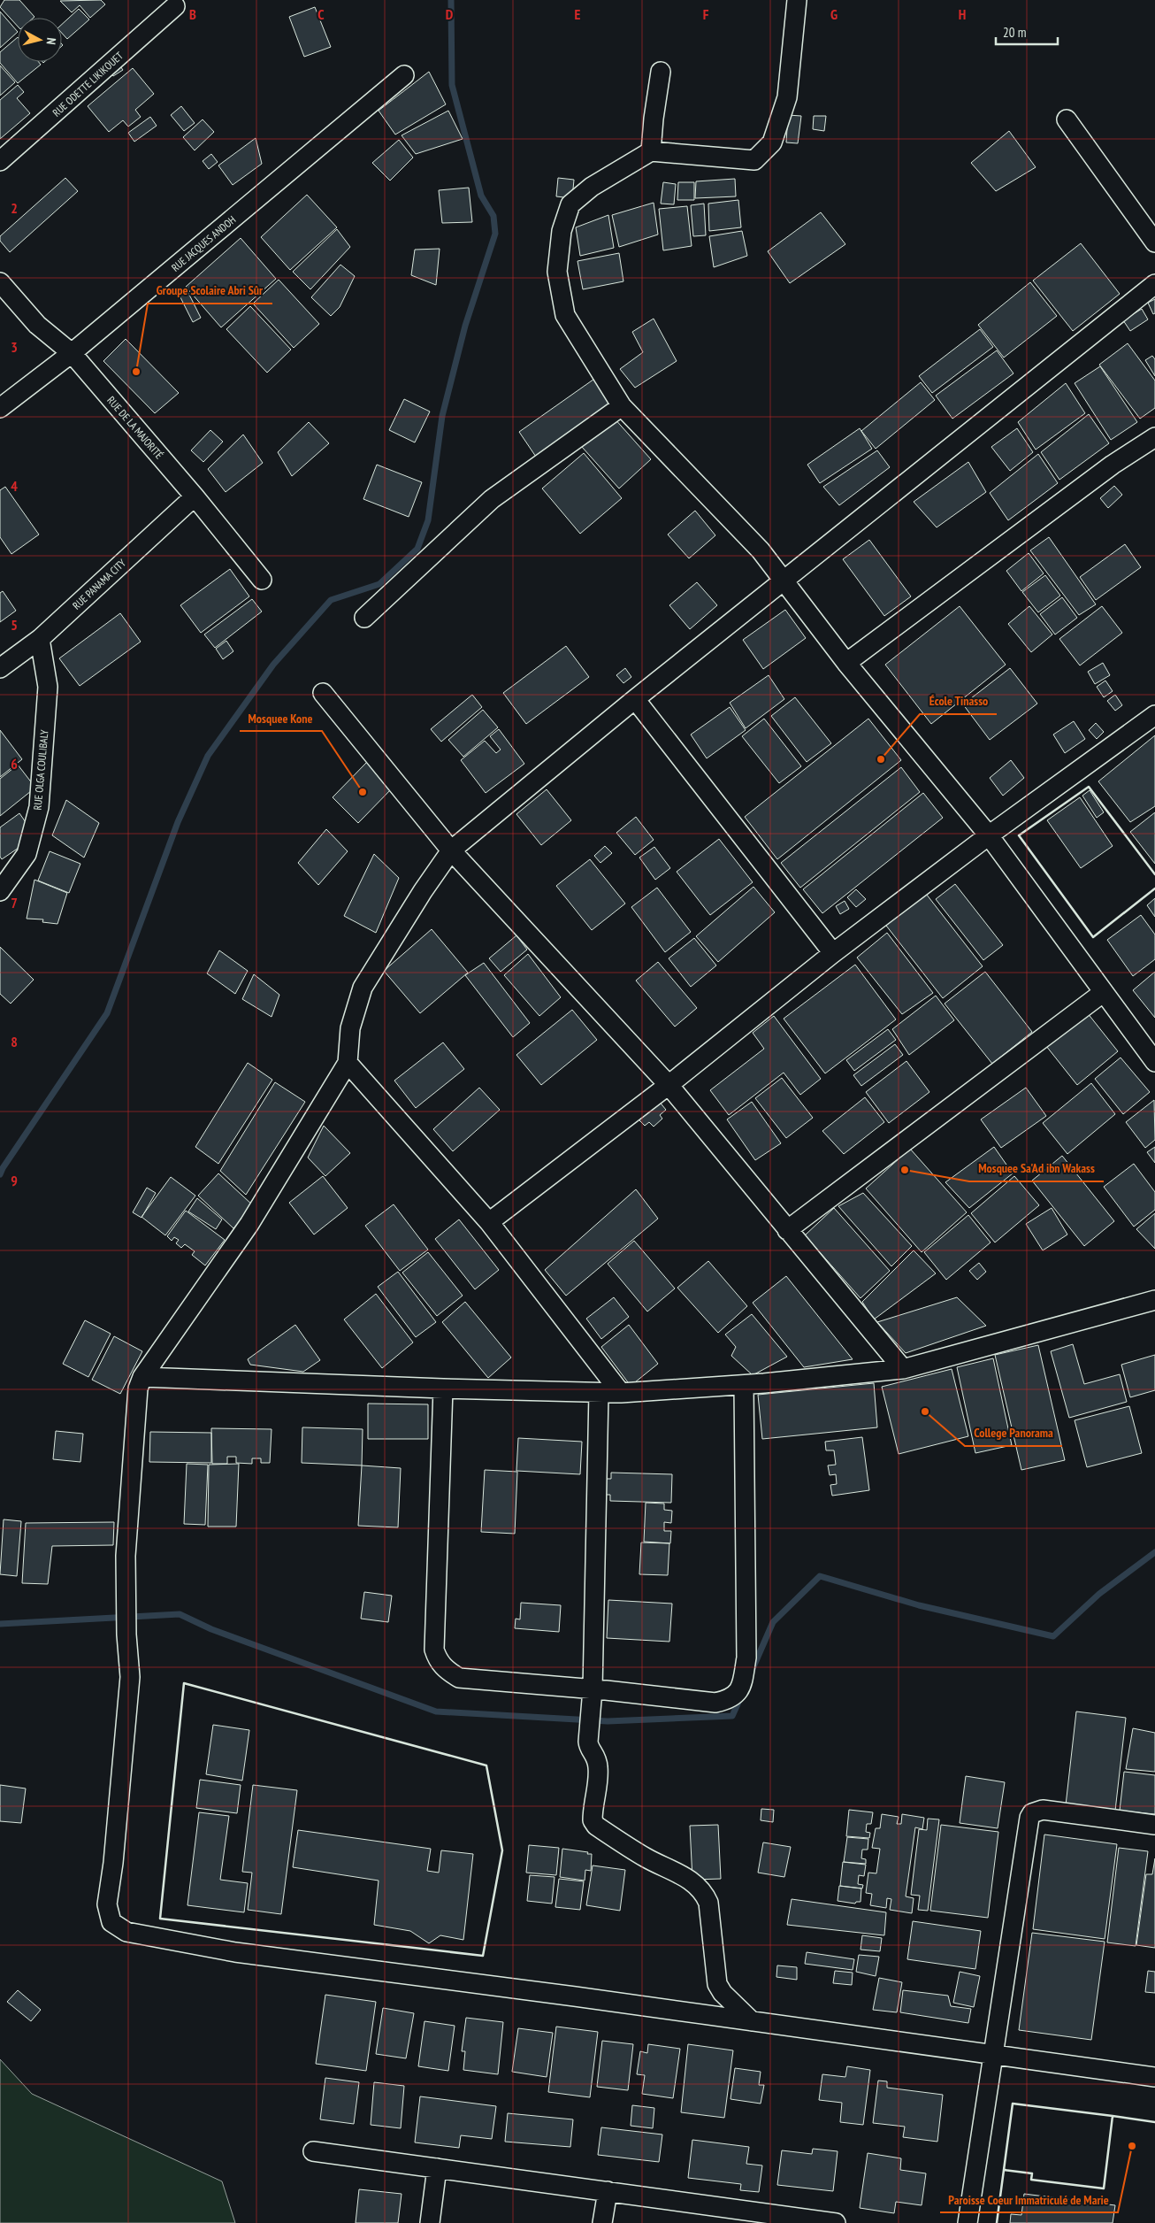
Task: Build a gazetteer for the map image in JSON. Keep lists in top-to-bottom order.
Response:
{
  "streets": {
    "street": [
      "RUE ODETTE LIKIKOUET",
      "RUE JACQUES ANDOH",
      "RUE DE LA MAJORITÉ",
      "RUE PANAMA CITY",
      "RUE OLGA COULIBALY"
    ]
  },
  "crossings": [
    ["RUE JACQUES ANDOH", "RUE DE LA MAJORITÉ"],
    ["RUE DE LA MAJORITÉ", "RUE PANAMA CITY"],
    ["RUE PANAMA CITY", "RUE OLGA COULIBALY"]
  ],
  "places": [
    "Groupe Scolaire Abri Sûr",
    "École Tinasso",
    "Mosquee Kone",
    "Mosquee Sa'Ad ibn Wakass",
    "College Panorama",
    "Paroisse Coeur Immatriculé de Marie"
  ],
  "scale_bar": "20 m",
  "north": "right",
  "grid": {
    "columns": [
      "B",
      "C",
      "D",
      "E",
      "F",
      "G",
      "H"
    ],
    "rows": [
      "2",
      "3",
      "4",
      "5",
      "6",
      "7",
      "8",
      "9"
    ]
  }
}
